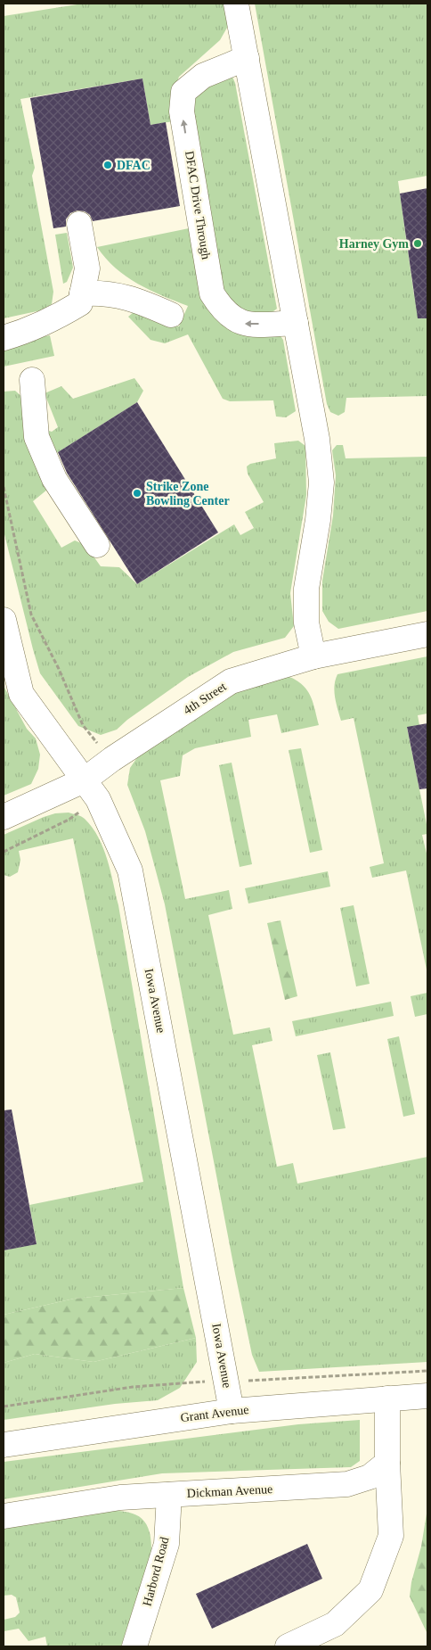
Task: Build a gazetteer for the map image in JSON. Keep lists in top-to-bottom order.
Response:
{
  "streets": {
    "street": [
      "DFAC Drive Through",
      "4th Street",
      "Iowa Avenue",
      "Grant Avenue",
      "Dickman Avenue",
      "Harbord Road"
    ]
  },
  "crossings": [
    ["4th Street", "Iowa Avenue"],
    ["Iowa Avenue", "Grant Avenue"],
    ["Dickman Avenue", "Harbord Road"]
  ],
  "places": ["DFAC", "Harney Gym", "Strike Zone Bowling Center"]
}
